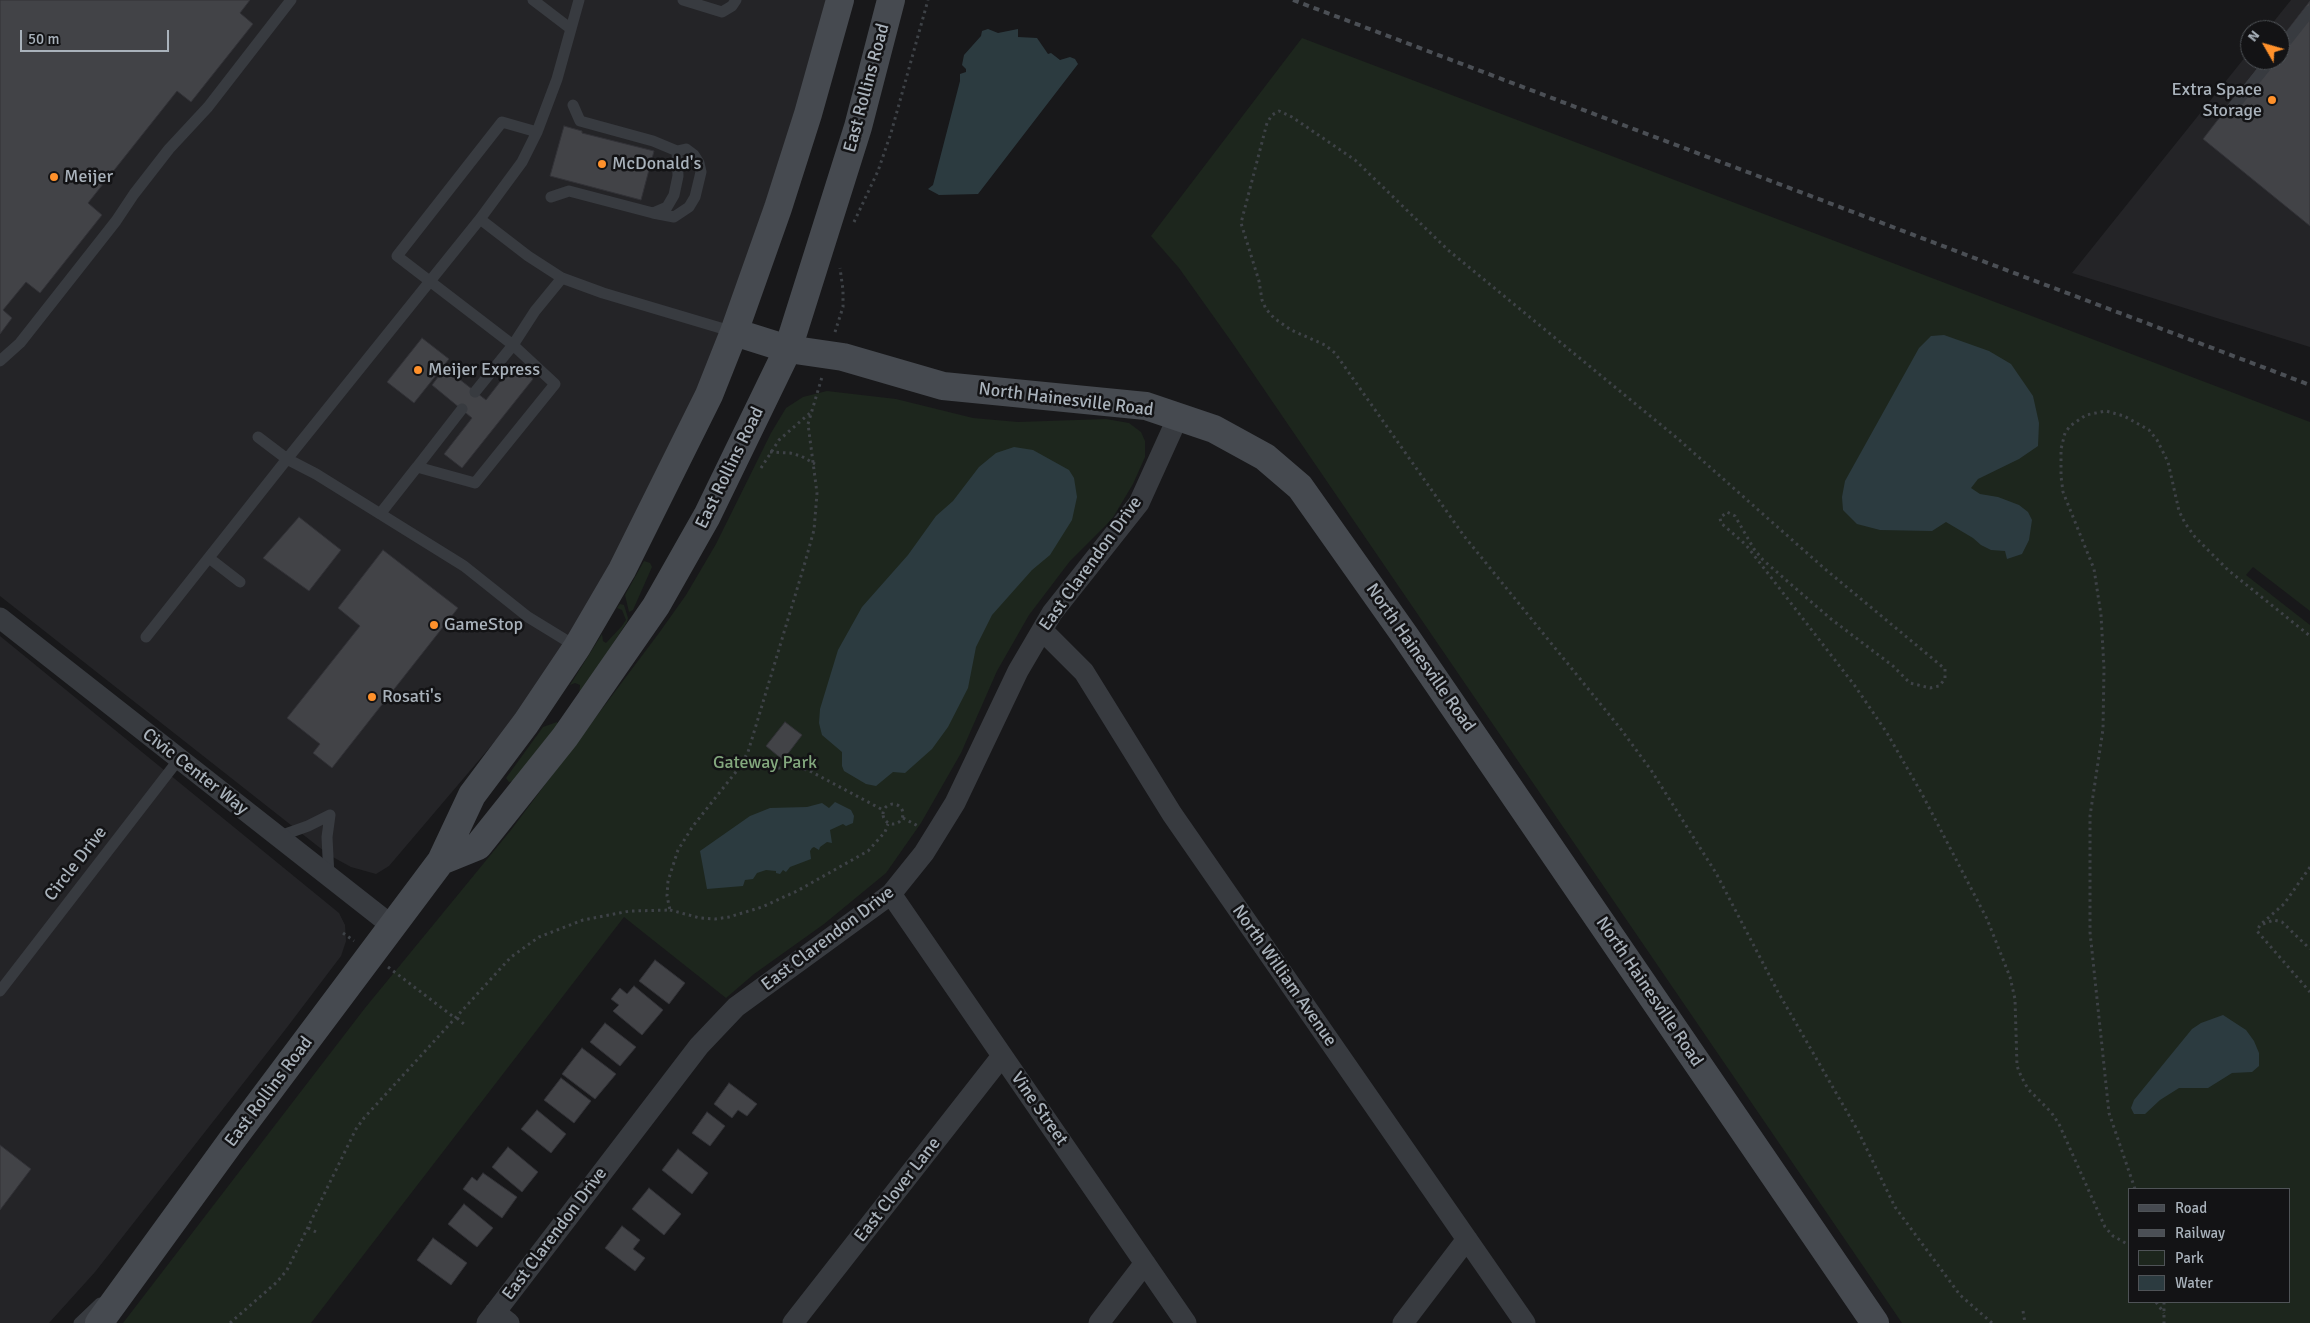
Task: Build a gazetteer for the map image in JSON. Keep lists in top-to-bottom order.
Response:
{
  "streets": {
    "main road": ["East Rollins Road", "North Hainesville Road"],
    "street": [
      "East Clarendon Drive",
      "Civic Center Way",
      "North William Avenue",
      "Vine Street",
      "East Clover Lane"
    ],
    "lane": ["Circle Drive"]
  },
  "crossings": [
    ["East Rollins Road", "North Hainesville Road"],
    ["East Rollins Road", "Civic Center Way"],
    ["North Hainesville Road", "East Clarendon Drive"],
    ["East Clarendon Drive", "North William Avenue"],
    ["East Clarendon Drive", "Vine Street"],
    ["Civic Center Way", "Circle Drive"],
    ["Vine Street", "East Clover Lane"]
  ],
  "parks": ["Gateway Park"],
  "places": [
    "Extra Space Storage",
    "McDonald's",
    "Meijer",
    "Meijer Express",
    "GameStop",
    "Rosati's"
  ],
  "legend": [
    "Road",
    "Railway",
    "Park",
    "Water"
  ],
  "scale_bar": "50 m",
  "north": "top left"
}
